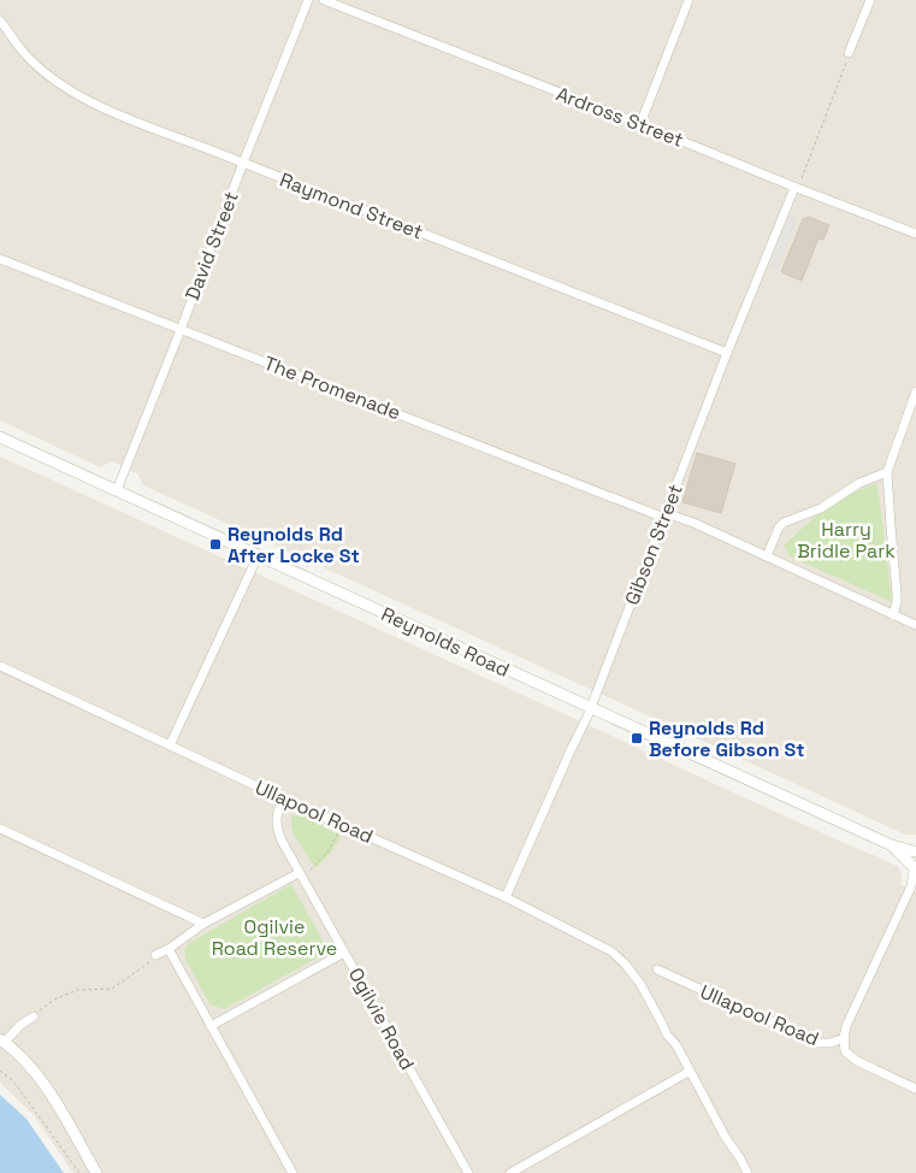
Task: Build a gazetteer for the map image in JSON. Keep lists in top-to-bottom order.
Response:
{
  "streets": {
    "street": [
      "Ardross Street",
      "Raymond Street",
      "David Street",
      "The Promenade",
      "Gibson Street",
      "Reynolds Road",
      "Ullapool Road",
      "Ogilvie Road"
    ]
  },
  "crossings": [
    ["Ardross Street", "Gibson Street"],
    ["Raymond Street", "David Street"],
    ["Raymond Street", "Gibson Street"],
    ["David Street", "The Promenade"],
    ["David Street", "Reynolds Road"],
    ["The Promenade", "Gibson Street"],
    ["Gibson Street", "Reynolds Road"],
    ["Gibson Street", "Ullapool Road"],
    ["Ullapool Road", "Ogilvie Road"]
  ],
  "parks": ["Harry Bridle Park", "Ogilvie Road Reserve"],
  "places": {
    "transit": ["Reynolds Rd After Locke St", "Reynolds Rd Before Gibson St"]
  }
}
